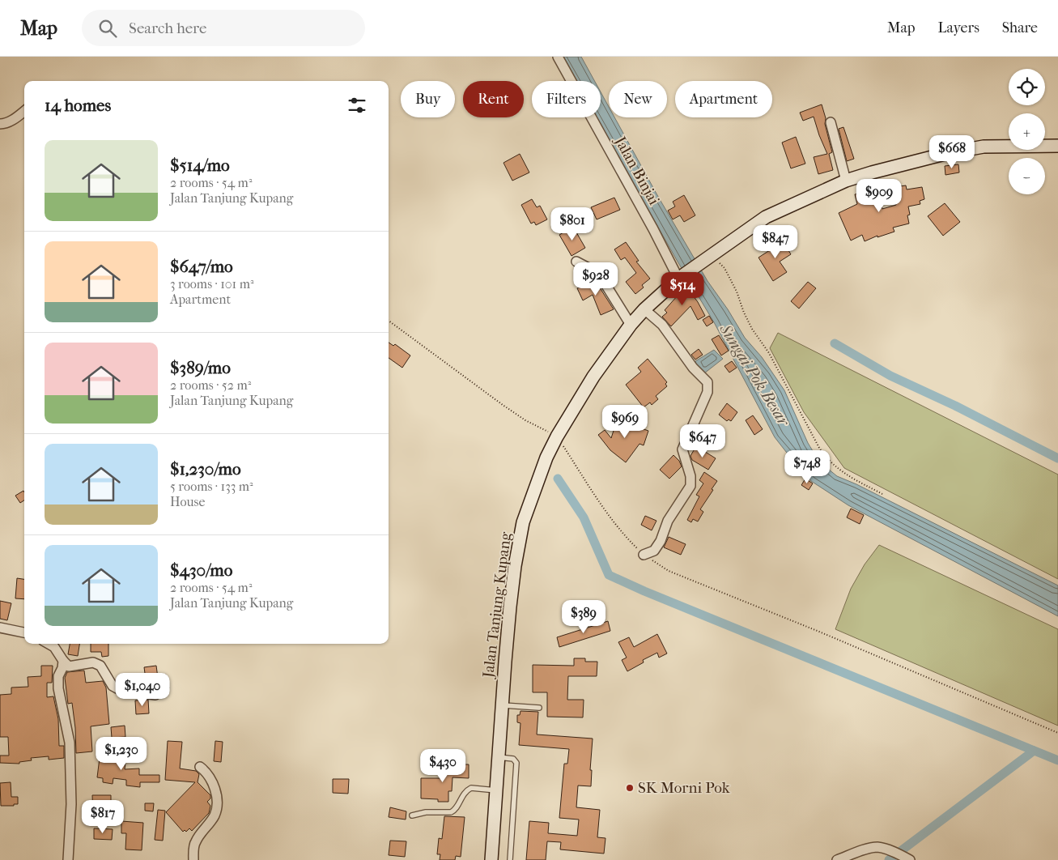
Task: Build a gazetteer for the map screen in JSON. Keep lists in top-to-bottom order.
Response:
{
  "streets": {
    "main road": ["Jalan Tanjung Kupang"],
    "street": ["Jalan Binjai"]
  },
  "crossings": [
    ["Jalan Binjai", "Jalan Tanjung Kupang"]
  ],
  "water": ["Sungai Pok Besar"],
  "places": ["SK Morni Pok"],
  "page": {
    "header": "Map",
    "search": "Search here",
    "nav": ["Map", "Layers", "Share"],
    "map_buttons": ["+", "−"],
    "chip": [
      "Buy",
      "Rent",
      "Filters",
      "New",
      "Apartment"
    ],
    "heading": "14 homes",
    "list": [
      {
        "name": "$514/mo",
        "note": "2 rooms · 54 m² · Jalan Tanjung Kupang"
      },
      {
        "name": "$647/mo",
        "note": "3 rooms · 101 m² · Apartment"
      },
      {
        "name": "$389/mo",
        "note": "2 rooms · 52 m² · Jalan Tanjung Kupang"
      },
      {
        "name": "$1,230/mo",
        "note": "5 rooms · 133 m² · House"
      },
      {
        "name": "$430/mo",
        "note": "2 rooms · 54 m² · Jalan Tanjung Kupang"
      }
    ],
    "price": [
      "$668",
      "$909",
      "$801",
      "$847",
      "$928",
      "$514",
      "$969",
      "$647",
      "$748",
      "$389",
      "$1,040",
      "$1,230",
      "$430",
      "$817"
    ]
  }
}
